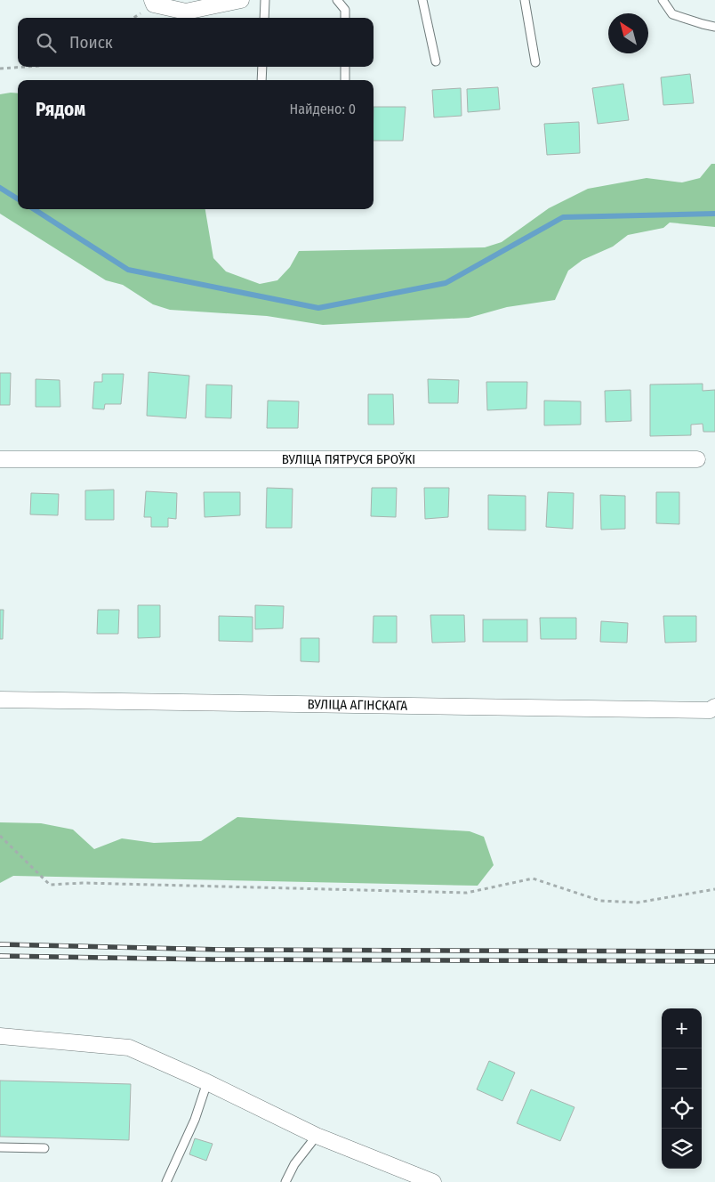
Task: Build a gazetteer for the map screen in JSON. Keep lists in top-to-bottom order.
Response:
{
  "streets": {
    "street": ["ВУЛІЦА ПЯТРУСЯ БРОЎКІ", "ВУЛІЦА АГІНСКАГА"]
  },
  "north": "top left",
  "page": {
    "search": "Поиск",
    "heading": ["Рядом", "Найдено: 0"],
    "map_buttons": ["+", "−"]
  }
}
